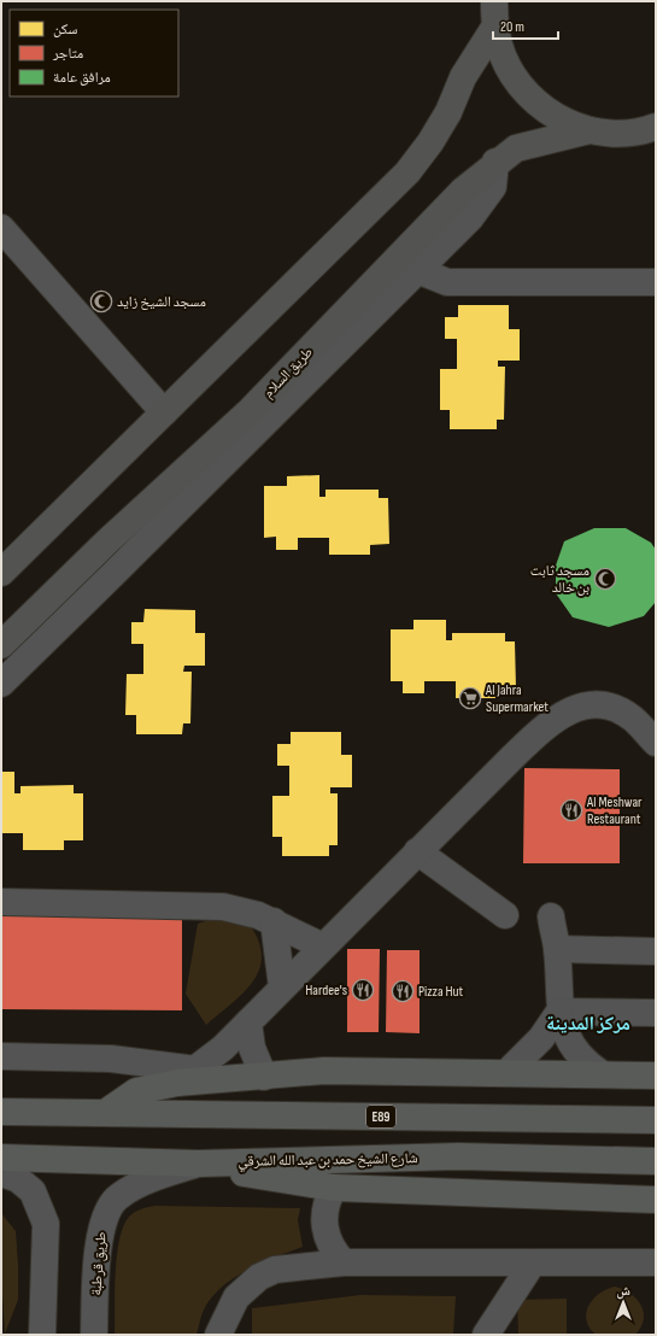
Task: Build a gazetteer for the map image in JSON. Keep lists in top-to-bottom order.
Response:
{
  "streets": {
    "highway": ["E89", "شارع الشيخ حمد بن عبد الله الشرقي"],
    "main road": ["طريق السلام"],
    "street": ["طريق قرطبة"]
  },
  "crossings": [
    ["شارع الشيخ حمد بن عبد الله الشرقي", "طريق قرطبة"]
  ],
  "districts": ["مركز المدينة"],
  "places": {
    "mosque": ["مسجد الشيخ زايد", "مسجد ثابت بن خالد"],
    "supermarket": ["Al Jahra Supermarket"],
    "restaurant": ["Al Meshwar Restaurant", "Hardee's", "Pizza Hut"]
  },
  "legend": ["سكن", "متاجر", "مرافق عامة"],
  "scale_bar": "20 m",
  "north": "top"
}
